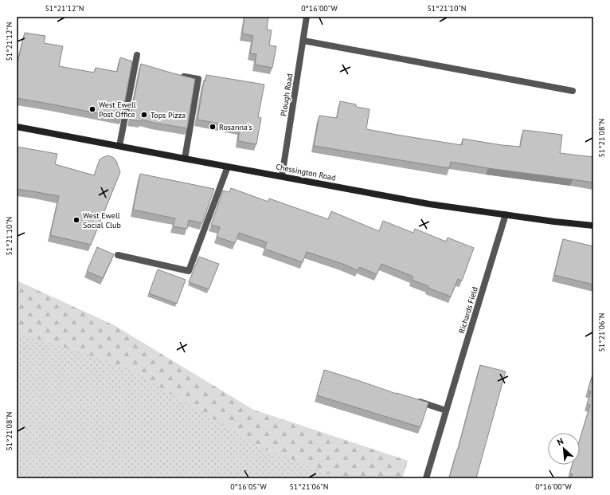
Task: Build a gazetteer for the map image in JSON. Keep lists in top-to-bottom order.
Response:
{
  "streets": {
    "main road": ["Chessington Road"],
    "street": ["Plough Road", "Richards Field"]
  },
  "crossings": [
    ["Plough Road", "Chessington Road"],
    ["Chessington Road", "Richards Field"]
  ],
  "places": [
    "West Ewell Post Office",
    "Tops Pizza",
    "Rosanna's",
    "West Ewell Social Club"
  ],
  "north": "top left",
  "coordinates": [
    "51°21'12\"N",
    "0°16'00\"W",
    "51°21'10\"N",
    "51°21'08\"N",
    "51°21'06\"N",
    "0°16'05\"W"
  ]
}
